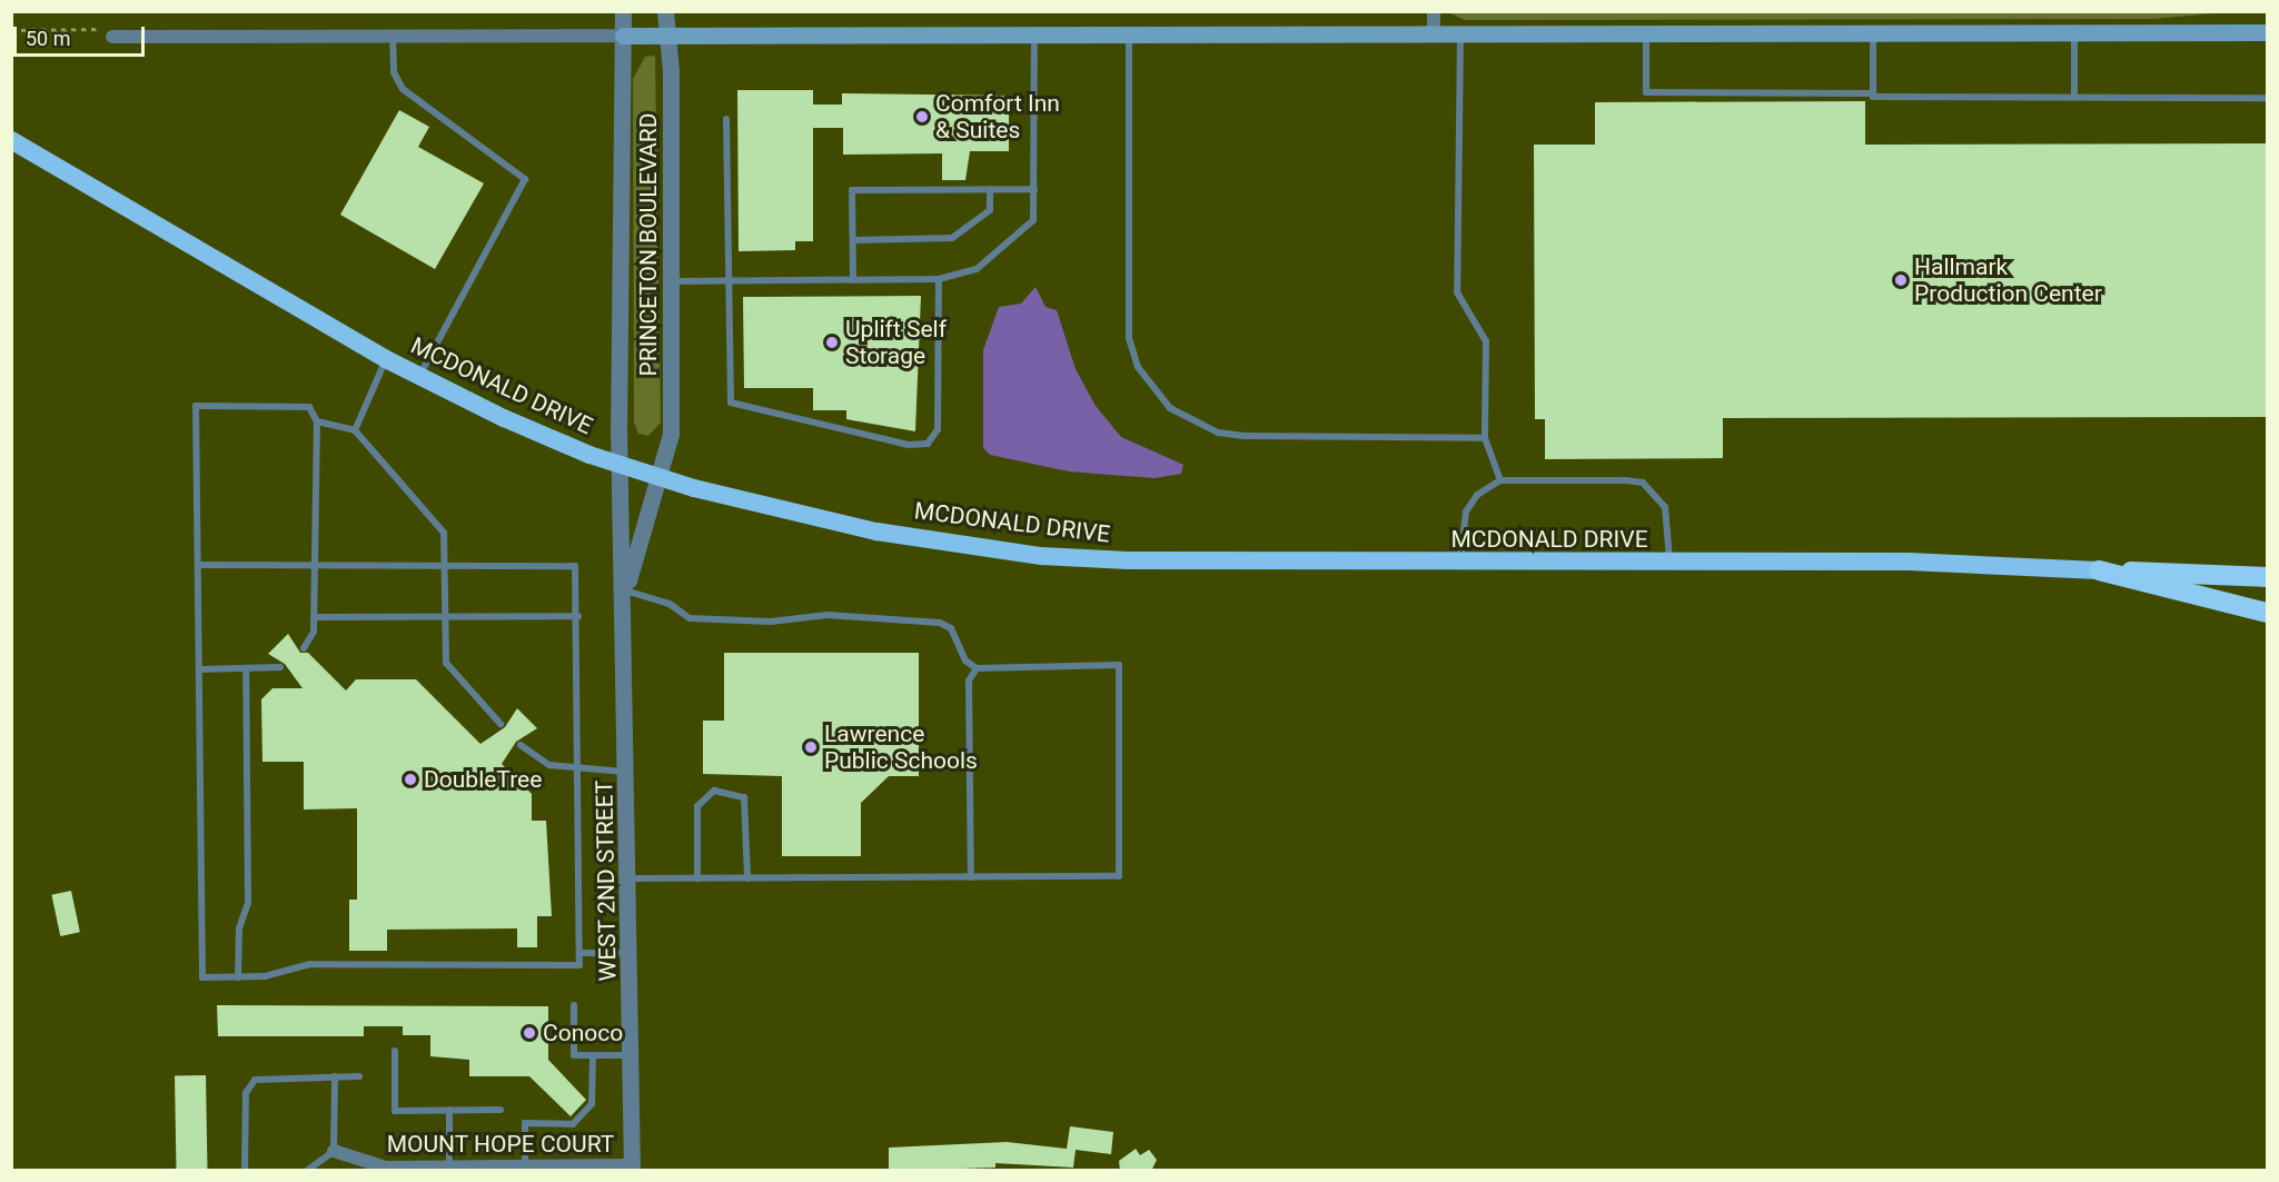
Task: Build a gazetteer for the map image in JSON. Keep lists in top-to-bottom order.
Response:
{
  "streets": {
    "highway": ["MCDONALD DRIVE"],
    "street": ["PRINCETON BOULEVARD", "WEST 2ND STREET", "MOUNT HOPE COURT"]
  },
  "crossings": [
    ["PRINCETON BOULEVARD", "MCDONALD DRIVE"],
    ["PRINCETON BOULEVARD", "WEST 2ND STREET"],
    ["MCDONALD DRIVE", "WEST 2ND STREET"],
    ["WEST 2ND STREET", "MOUNT HOPE COURT"]
  ],
  "places": [
    "Comfort Inn & Suites",
    "Hallmark Production Center",
    "Uplift Self Storage",
    "Lawrence Public Schools",
    "DoubleTree",
    "Conoco"
  ],
  "scale_bar": "50 m"
}
